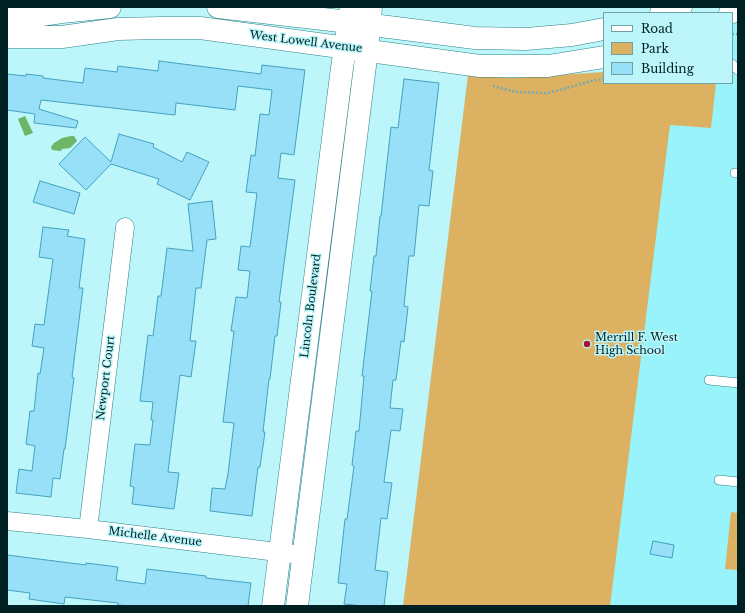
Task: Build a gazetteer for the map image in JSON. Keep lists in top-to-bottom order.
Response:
{
  "streets": {
    "street": [
      "West Lowell Avenue",
      "Lincoln Boulevard",
      "Newport Court",
      "Michelle Avenue"
    ]
  },
  "crossings": [
    ["West Lowell Avenue", "Lincoln Boulevard"],
    ["Lincoln Boulevard", "Michelle Avenue"],
    ["Newport Court", "Michelle Avenue"]
  ],
  "places": ["Merrill F. West High School"],
  "legend": ["Road", "Park", "Building"]
}
